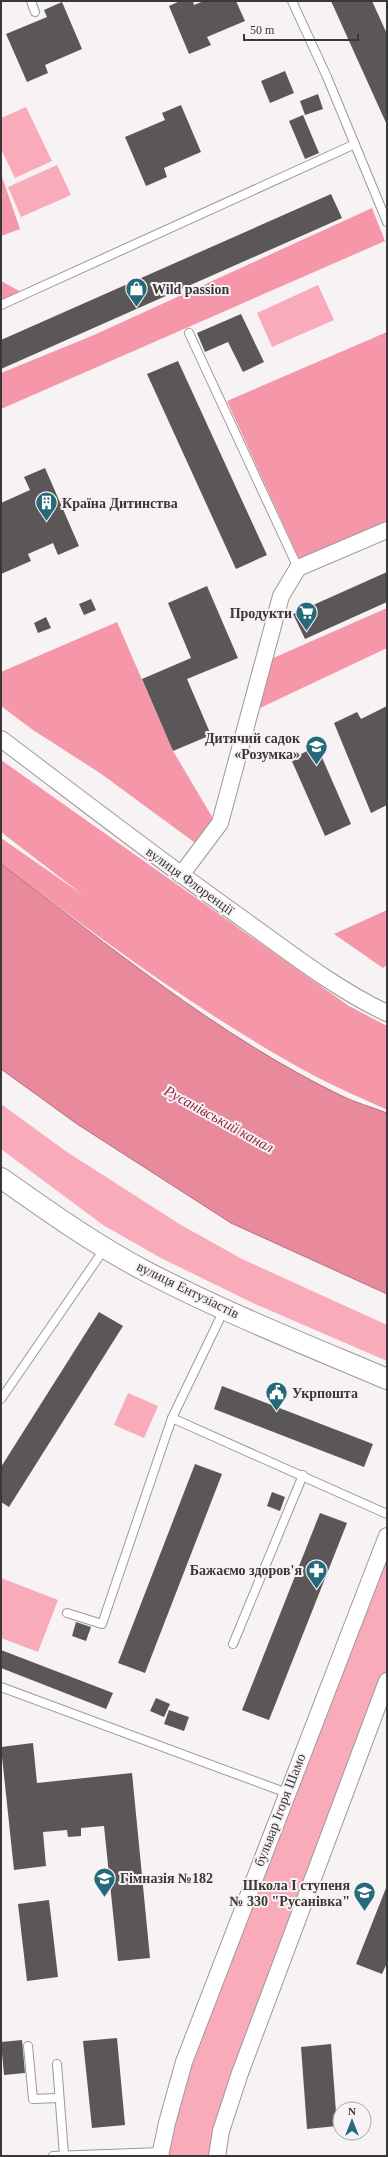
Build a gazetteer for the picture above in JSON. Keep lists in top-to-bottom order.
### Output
{
  "streets": {
    "street": ["вулиця Флоренції", "вулиця Ентузіастів", "бульвар Ігоря Шамо"]
  },
  "water": ["Русанівський канал"],
  "places": {
    "shop": ["Wild passion"],
    "building": ["Країна Дитинства"],
    "supermarket": ["Продукти"],
    "school or university": ["Дитячий садок «Розумка»", "Гімназія №182", "Школа І ступеня № 330 \"Русанівка\""],
    "public building": ["Укрпошта"],
    "pharmacy": ["Бажаємо здоров'я"]
  },
  "scale_bar": "50 m",
  "north": "top"
}
